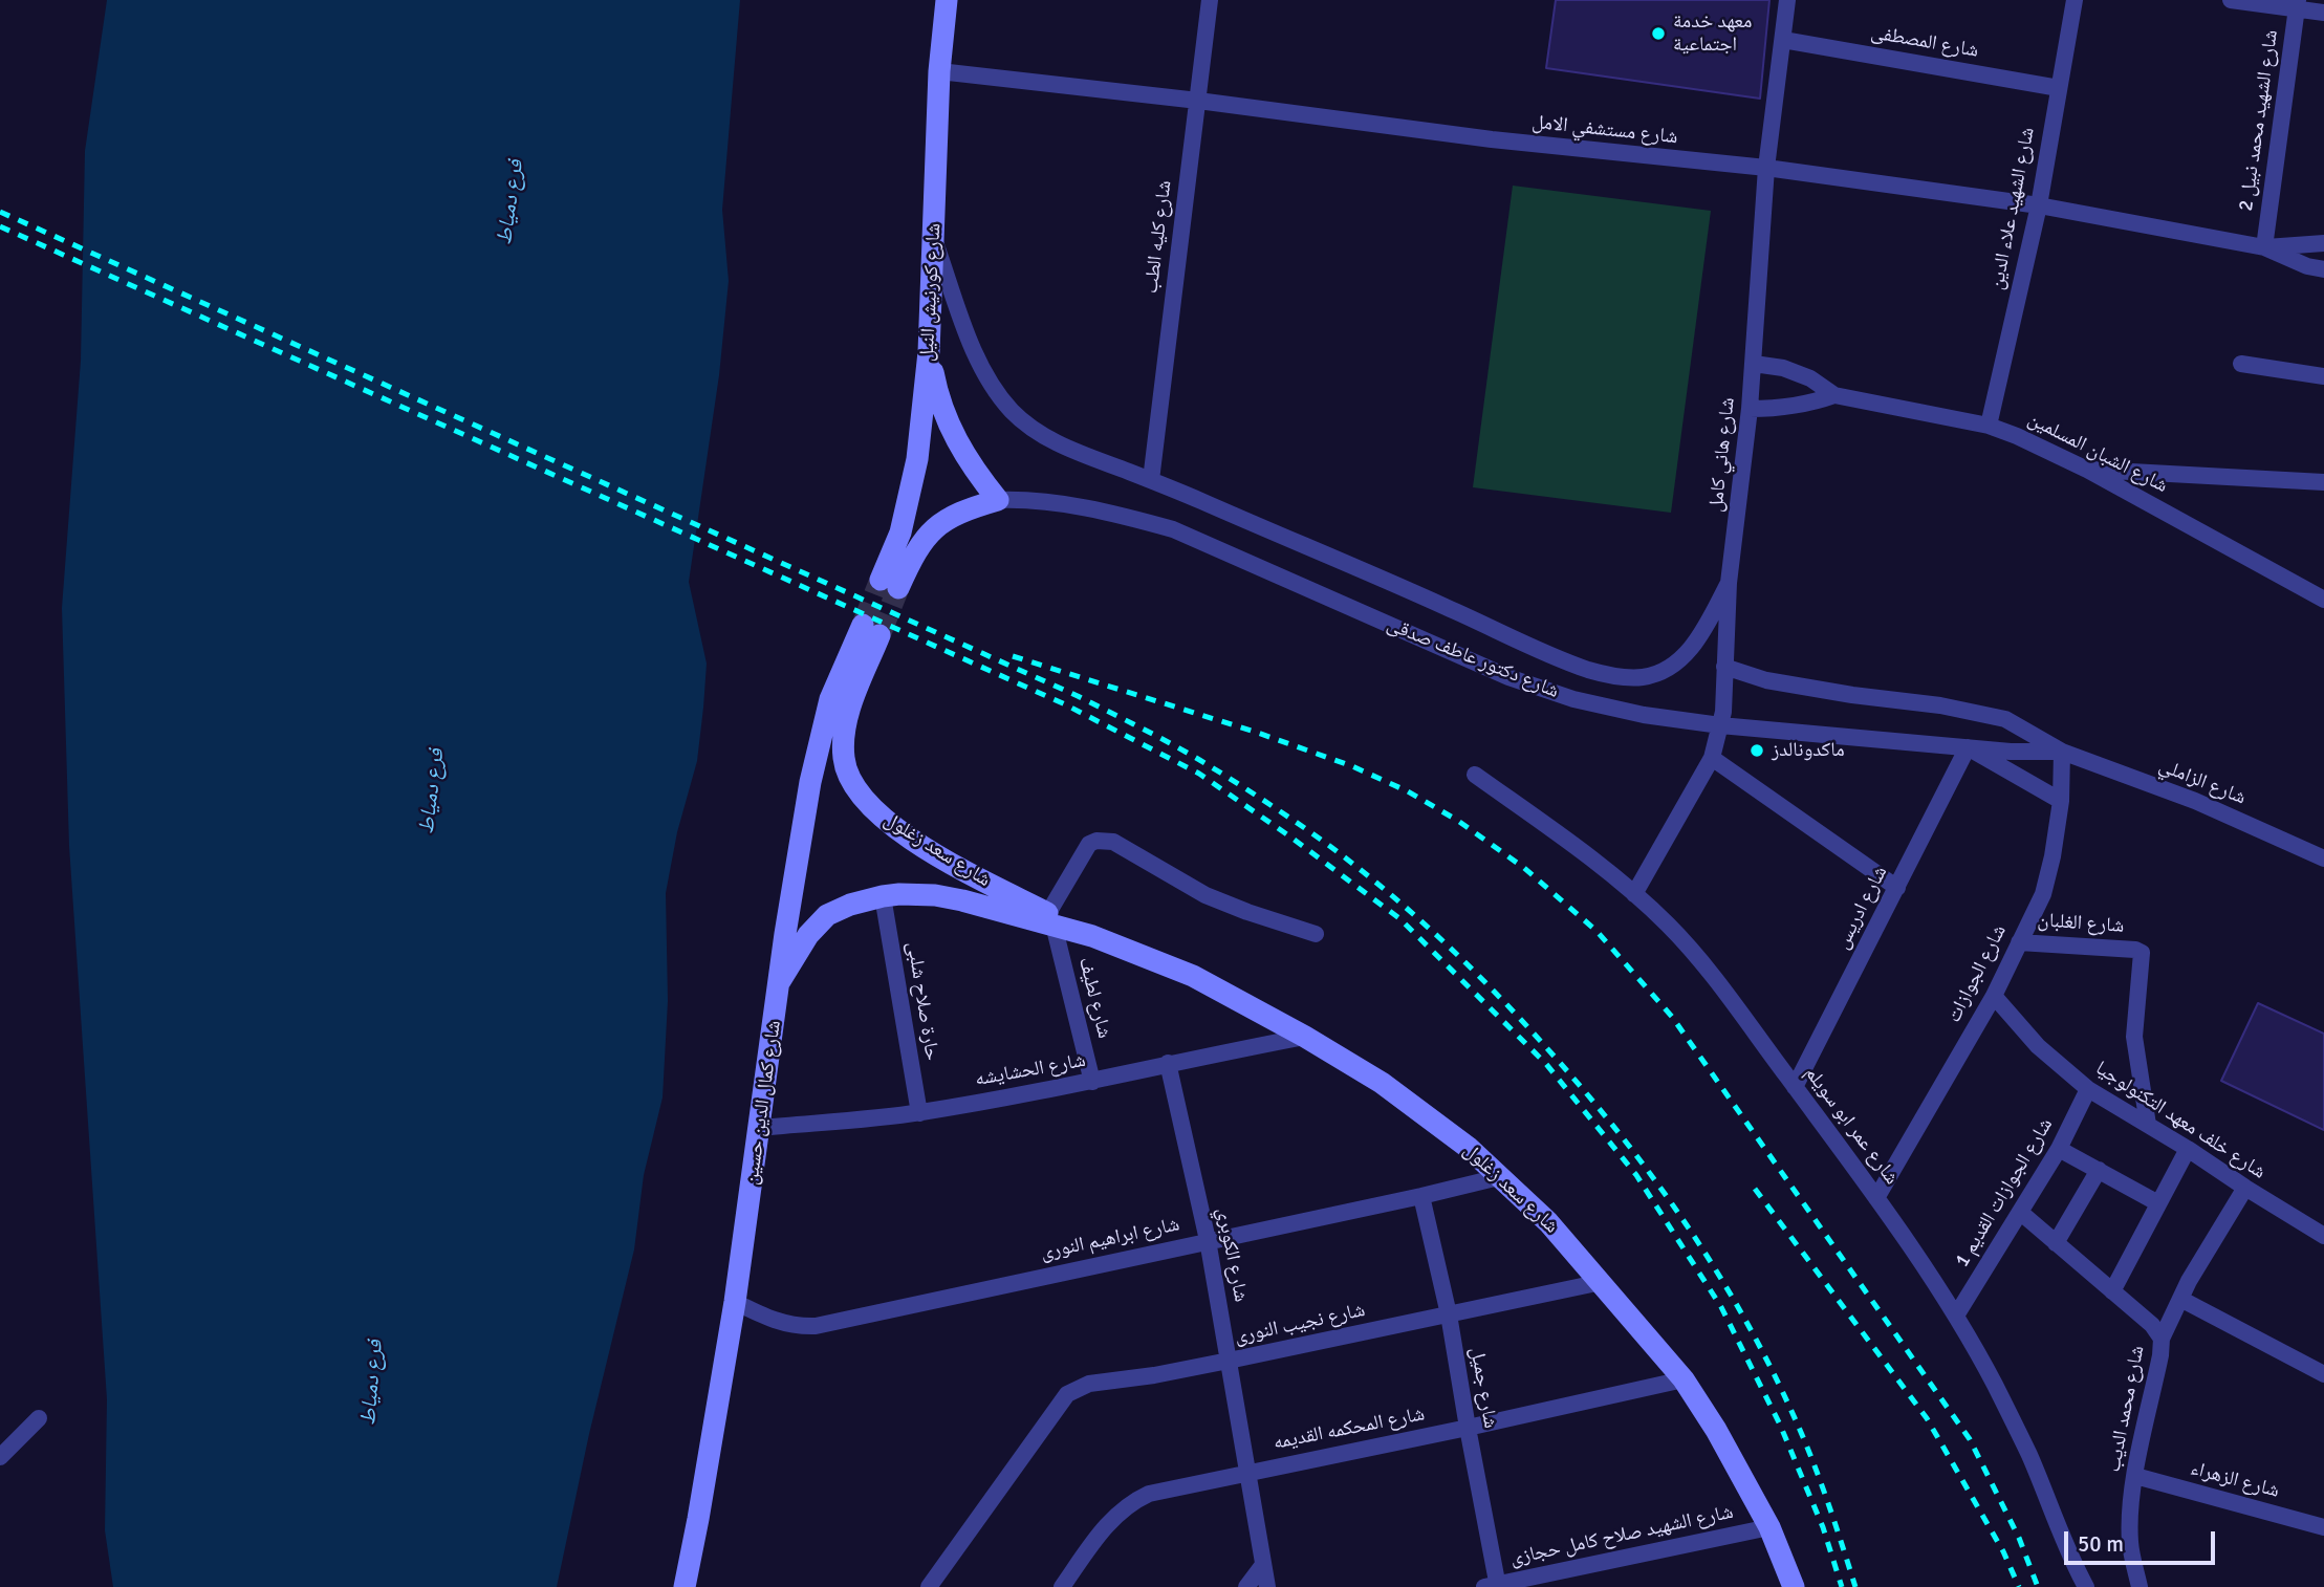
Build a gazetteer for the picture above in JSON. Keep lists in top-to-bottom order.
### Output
{
  "streets": {
    "main road": [
      "شارع كورنيش النيل",
      "شارع دكتور عاطف صدقى",
      "شارع سعد زغلول",
      "شارع كمال الدين حسين"
    ],
    "street": [
      "شارع المصطفى",
      "شارع الشهيد محمد نبيل 2",
      "شارع مستشفي الامل",
      "شارع الشهيد علاء الدين",
      "شارع كليه الطب",
      "شارع الشبان المسلمين",
      "شارع هاني كامل",
      "شارع الزاملي",
      "شارع ادريس",
      "شارع الغلبان",
      "شارع الجوازات",
      "شارع لطيف",
      "حارة صلاح شلبى",
      "شارع الحشايشه",
      "شارع خلف معهد التكنولوجيا",
      "شارع عمر ابو سويلم",
      "شارع الجوازات القديم 1",
      "شارع ابراهيم النورى",
      "شارع الكوبري",
      "شارع نجيب النورى",
      "شارع جميل",
      "شارع محمد الديب",
      "شارع المحكمه القديمه",
      "شارع الزهراء",
      "شارع الشهيد صلاح كامل حجازى"
    ]
  },
  "crossings": [
    ["شارع المصطفى", "شارع الشهيد علاء الدين"],
    ["شارع المصطفى", "شارع هاني كامل"],
    ["شارع الشهيد محمد نبيل 2", "شارع مستشفي الامل"],
    ["شارع مستشفي الامل", "شارع الشهيد علاء الدين"],
    ["شارع مستشفي الامل", "شارع كليه الطب"],
    ["شارع مستشفي الامل", "شارع كورنيش النيل"],
    ["شارع مستشفي الامل", "شارع هاني كامل"],
    ["شارع الشهيد علاء الدين", "شارع الشبان المسلمين"],
    ["شارع كليه الطب", "شارع دكتور عاطف صدقى"],
    ["شارع كورنيش النيل", "شارع دكتور عاطف صدقى"],
    ["شارع الشبان المسلمين", "شارع هاني كامل"],
    ["شارع هاني كامل", "شارع دكتور عاطف صدقى"],
    ["شارع هاني كامل", "شارع عمر ابو سويلم"],
    ["شارع دكتور عاطف صدقى", "شارع الزاملي"],
    ["شارع دكتور عاطف صدقى", "شارع ادريس"],
    ["شارع دكتور عاطف صدقى", "شارع الجوازات"],
    ["شارع الزاملي", "شارع الجوازات"],
    ["شارع سعد زغلول", "شارع لطيف"],
    ["شارع سعد زغلول", "حارة صلاح شلبى"],
    ["شارع سعد زغلول", "شارع الحشايشه"],
    ["شارع سعد زغلول", "شارع كمال الدين حسين"],
    ["شارع سعد زغلول", "شارع ابراهيم النورى"],
    ["شارع سعد زغلول", "شارع نجيب النورى"],
    ["شارع سعد زغلول", "شارع المحكمه القديمه"],
    ["شارع سعد زغلول", "شارع الشهيد صلاح كامل حجازى"],
    ["شارع ادريس", "شارع عمر ابو سويلم"],
    ["شارع الغلبان", "شارع الجوازات"],
    ["شارع الغلبان", "شارع خلف معهد التكنولوجيا"],
    ["شارع الجوازات", "شارع خلف معهد التكنولوجيا"],
    ["شارع الجوازات", "شارع عمر ابو سويلم"],
    ["شارع لطيف", "شارع الحشايشه"],
    ["حارة صلاح شلبى", "شارع الحشايشه"],
    ["شارع الحشايشه", "شارع كمال الدين حسين"],
    ["شارع الحشايشه", "شارع الكوبري"],
    ["شارع كمال الدين حسين", "شارع ابراهيم النورى"],
    ["شارع خلف معهد التكنولوجيا", "شارع الجوازات القديم 1"],
    ["شارع عمر ابو سويلم", "شارع الجوازات القديم 1"],
    ["شارع الجوازات القديم 1", "شارع محمد الديب"],
    ["شارع ابراهيم النورى", "شارع الكوبري"],
    ["شارع ابراهيم النورى", "شارع جميل"],
    ["شارع الكوبري", "شارع نجيب النورى"],
    ["شارع الكوبري", "شارع المحكمه القديمه"],
    ["شارع نجيب النورى", "شارع جميل"],
    ["شارع جميل", "شارع المحكمه القديمه"],
    ["شارع جميل", "شارع الشهيد صلاح كامل حجازى"],
    ["شارع محمد الديب", "شارع الزهراء"]
  ],
  "water": ["فرع دمياط"],
  "places": ["معهد خدمة اجتماعية", "ماكدونالدز"],
  "scale_bar": "50 m"
}
